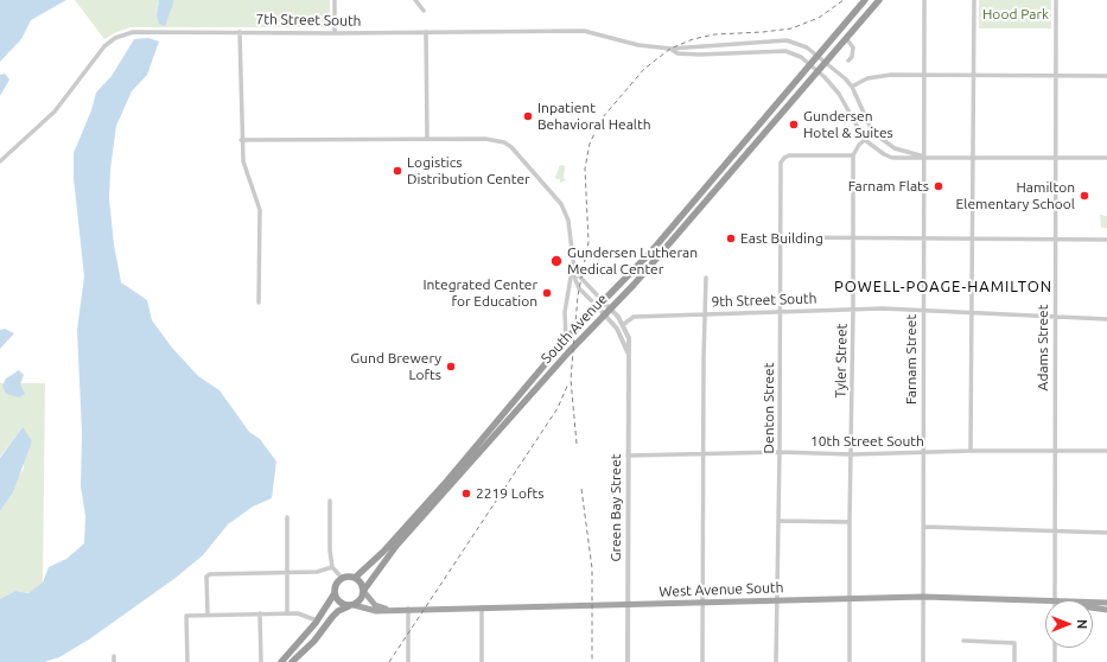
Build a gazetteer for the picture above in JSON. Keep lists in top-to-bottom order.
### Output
{
  "streets": {
    "highway": ["South Avenue"],
    "main road": ["West Avenue South"],
    "street": [
      "7th Street South",
      "9th Street South",
      "Adams Street",
      "Farnam Street",
      "Tyler Street",
      "Denton Street",
      "10th Street South",
      "Green Bay Street"
    ]
  },
  "crossings": [
    ["7th Street South", "South Avenue"],
    ["7th Street South", "Adams Street"],
    ["7th Street South", "Farnam Street"],
    ["9th Street South", "Adams Street"],
    ["9th Street South", "Farnam Street"],
    ["9th Street South", "Tyler Street"],
    ["9th Street South", "Denton Street"],
    ["9th Street South", "Green Bay Street"],
    ["South Avenue", "Green Bay Street"],
    ["South Avenue", "West Avenue South"],
    ["Adams Street", "10th Street South"],
    ["Farnam Street", "10th Street South"],
    ["Farnam Street", "West Avenue South"],
    ["Tyler Street", "Denton Street"],
    ["Tyler Street", "10th Street South"],
    ["Tyler Street", "West Avenue South"],
    ["Denton Street", "10th Street South"],
    ["Denton Street", "West Avenue South"],
    ["10th Street South", "Green Bay Street"],
    ["Green Bay Street", "West Avenue South"]
  ],
  "districts": ["POWELL-POAGE-HAMILTON"],
  "parks": ["Hood Park"],
  "places": [
    "Inpatient Behavioral Health",
    "Gundersen Hotel & Suites",
    "Logistics Distribution Center",
    "Farnam Flats",
    "Hamilton Elementary School",
    "East Building",
    "Gundersen Lutheran Medical Center",
    "Integrated Center for Education",
    "Gund Brewery Lofts",
    "2219 Lofts"
  ],
  "north": "right"
}
